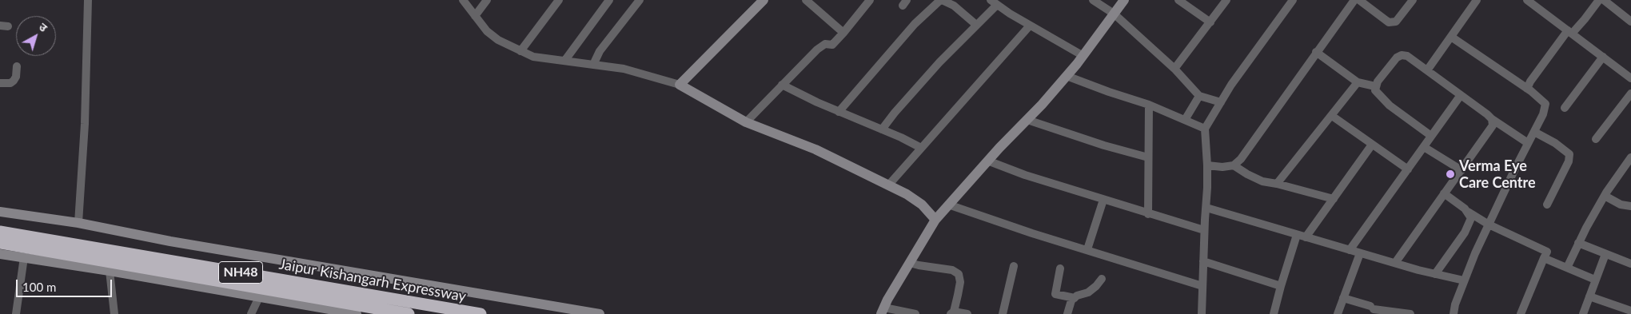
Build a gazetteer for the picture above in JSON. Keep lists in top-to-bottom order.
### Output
{
  "streets": {
    "highway": ["NH48", "Jaipur Kishangarh Expressway"]
  },
  "places": ["Verma Eye Care Centre"],
  "scale_bar": "100 m",
  "north": "top right"
}
